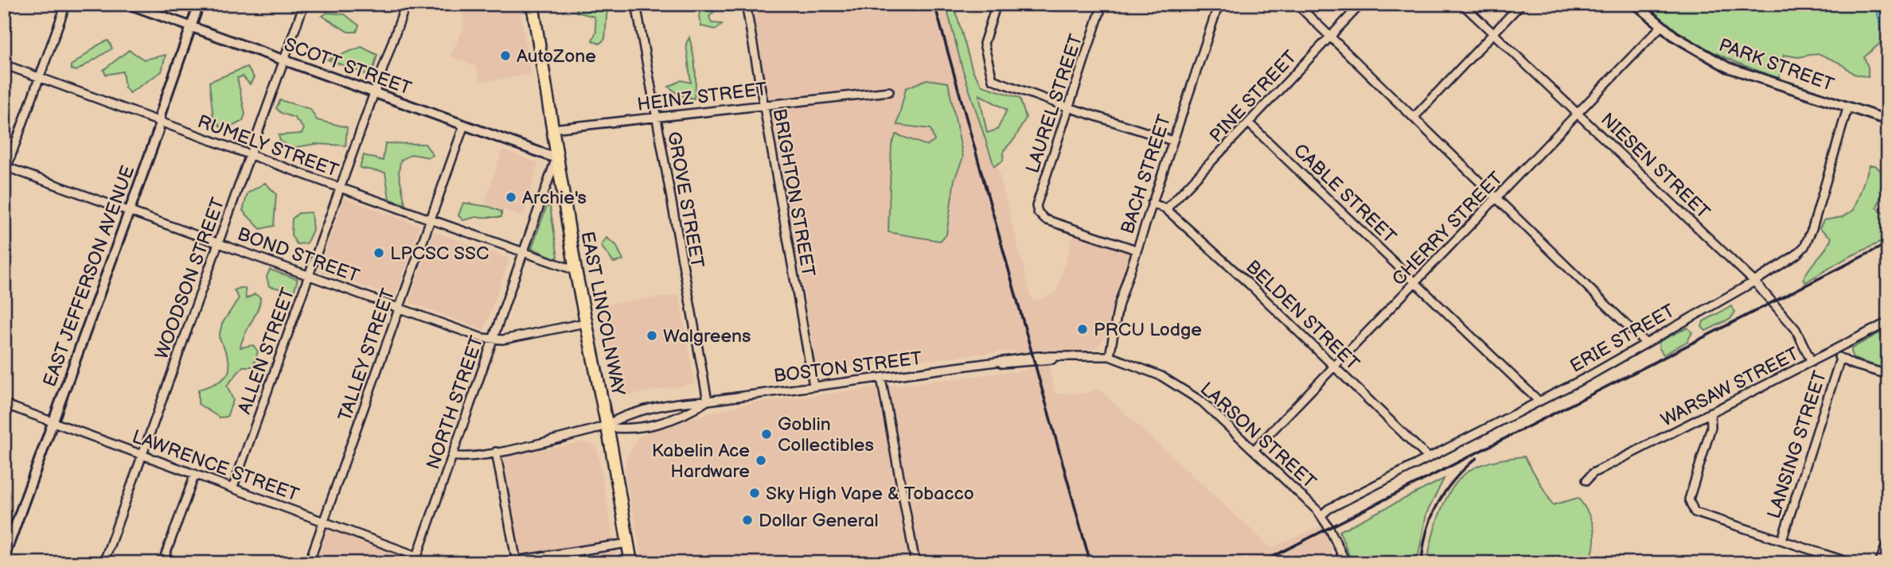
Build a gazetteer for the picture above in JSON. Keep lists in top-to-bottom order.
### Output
{
  "streets": {
    "main road": ["EAST LINCOLNWAY"],
    "street": [
      "PARK STREET",
      "SCOTT STREET",
      "HEINZ STREET",
      "PINE STREET",
      "LAUREL STREET",
      "RUMELY STREET",
      "NIESEN STREET",
      "BACH STREET",
      "BRIGHTON STREET",
      "CABLE STREET",
      "GROVE STREET",
      "CHERRY STREET",
      "BOND STREET",
      "EAST JEFFERSON AVENUE",
      "WOODSON STREET",
      "BELDEN STREET",
      "ERIE STREET",
      "ALLEN STREET",
      "TALLEY STREET",
      "BOSTON STREET",
      "WARSAW STREET",
      "NORTH STREET",
      "LARSON STREET",
      "LANSING STREET",
      "LAWRENCE STREET"
    ]
  },
  "crossings": [
    ["PARK STREET", "CHERRY STREET"],
    ["PARK STREET", "ERIE STREET"],
    ["SCOTT STREET", "EAST JEFFERSON AVENUE"],
    ["SCOTT STREET", "WOODSON STREET"],
    ["SCOTT STREET", "EAST LINCOLNWAY"],
    ["SCOTT STREET", "ALLEN STREET"],
    ["SCOTT STREET", "TALLEY STREET"],
    ["SCOTT STREET", "NORTH STREET"],
    ["HEINZ STREET", "BRIGHTON STREET"],
    ["HEINZ STREET", "GROVE STREET"],
    ["HEINZ STREET", "EAST LINCOLNWAY"],
    ["PINE STREET", "CABLE STREET"],
    ["PINE STREET", "BELDEN STREET"],
    ["LAUREL STREET", "BACH STREET"],
    ["RUMELY STREET", "EAST JEFFERSON AVENUE"],
    ["RUMELY STREET", "WOODSON STREET"],
    ["RUMELY STREET", "ALLEN STREET"],
    ["RUMELY STREET", "TALLEY STREET"],
    ["RUMELY STREET", "NORTH STREET"],
    ["NIESEN STREET", "CHERRY STREET"],
    ["NIESEN STREET", "ERIE STREET"],
    ["NIESEN STREET", "WARSAW STREET"],
    ["BACH STREET", "BELDEN STREET"],
    ["BACH STREET", "BOSTON STREET"],
    ["BACH STREET", "LARSON STREET"],
    ["BRIGHTON STREET", "BOSTON STREET"],
    ["CABLE STREET", "CHERRY STREET"],
    ["CABLE STREET", "ERIE STREET"],
    ["GROVE STREET", "BOSTON STREET"],
    ["CHERRY STREET", "BELDEN STREET"],
    ["CHERRY STREET", "LARSON STREET"],
    ["BOND STREET", "EAST JEFFERSON AVENUE"],
    ["BOND STREET", "WOODSON STREET"],
    ["BOND STREET", "EAST LINCOLNWAY"],
    ["BOND STREET", "ALLEN STREET"],
    ["BOND STREET", "TALLEY STREET"],
    ["BOND STREET", "NORTH STREET"],
    ["EAST JEFFERSON AVENUE", "LAWRENCE STREET"],
    ["WOODSON STREET", "LAWRENCE STREET"],
    ["EAST LINCOLNWAY", "BOSTON STREET"],
    ["EAST LINCOLNWAY", "NORTH STREET"],
    ["BELDEN STREET", "ERIE STREET"],
    ["ERIE STREET", "LARSON STREET"],
    ["ALLEN STREET", "LAWRENCE STREET"],
    ["TALLEY STREET", "LAWRENCE STREET"],
    ["BOSTON STREET", "NORTH STREET"],
    ["BOSTON STREET", "LARSON STREET"],
    ["NORTH STREET", "LAWRENCE STREET"]
  ],
  "places": [
    "AutoZone",
    "Archie's",
    "LPCSC SSC",
    "PRCU Lodge",
    "Walgreens",
    "Goblin Collectibles",
    "Kabelin Ace Hardware",
    "Sky High Vape & Tobacco",
    "Dollar General"
  ]
}
